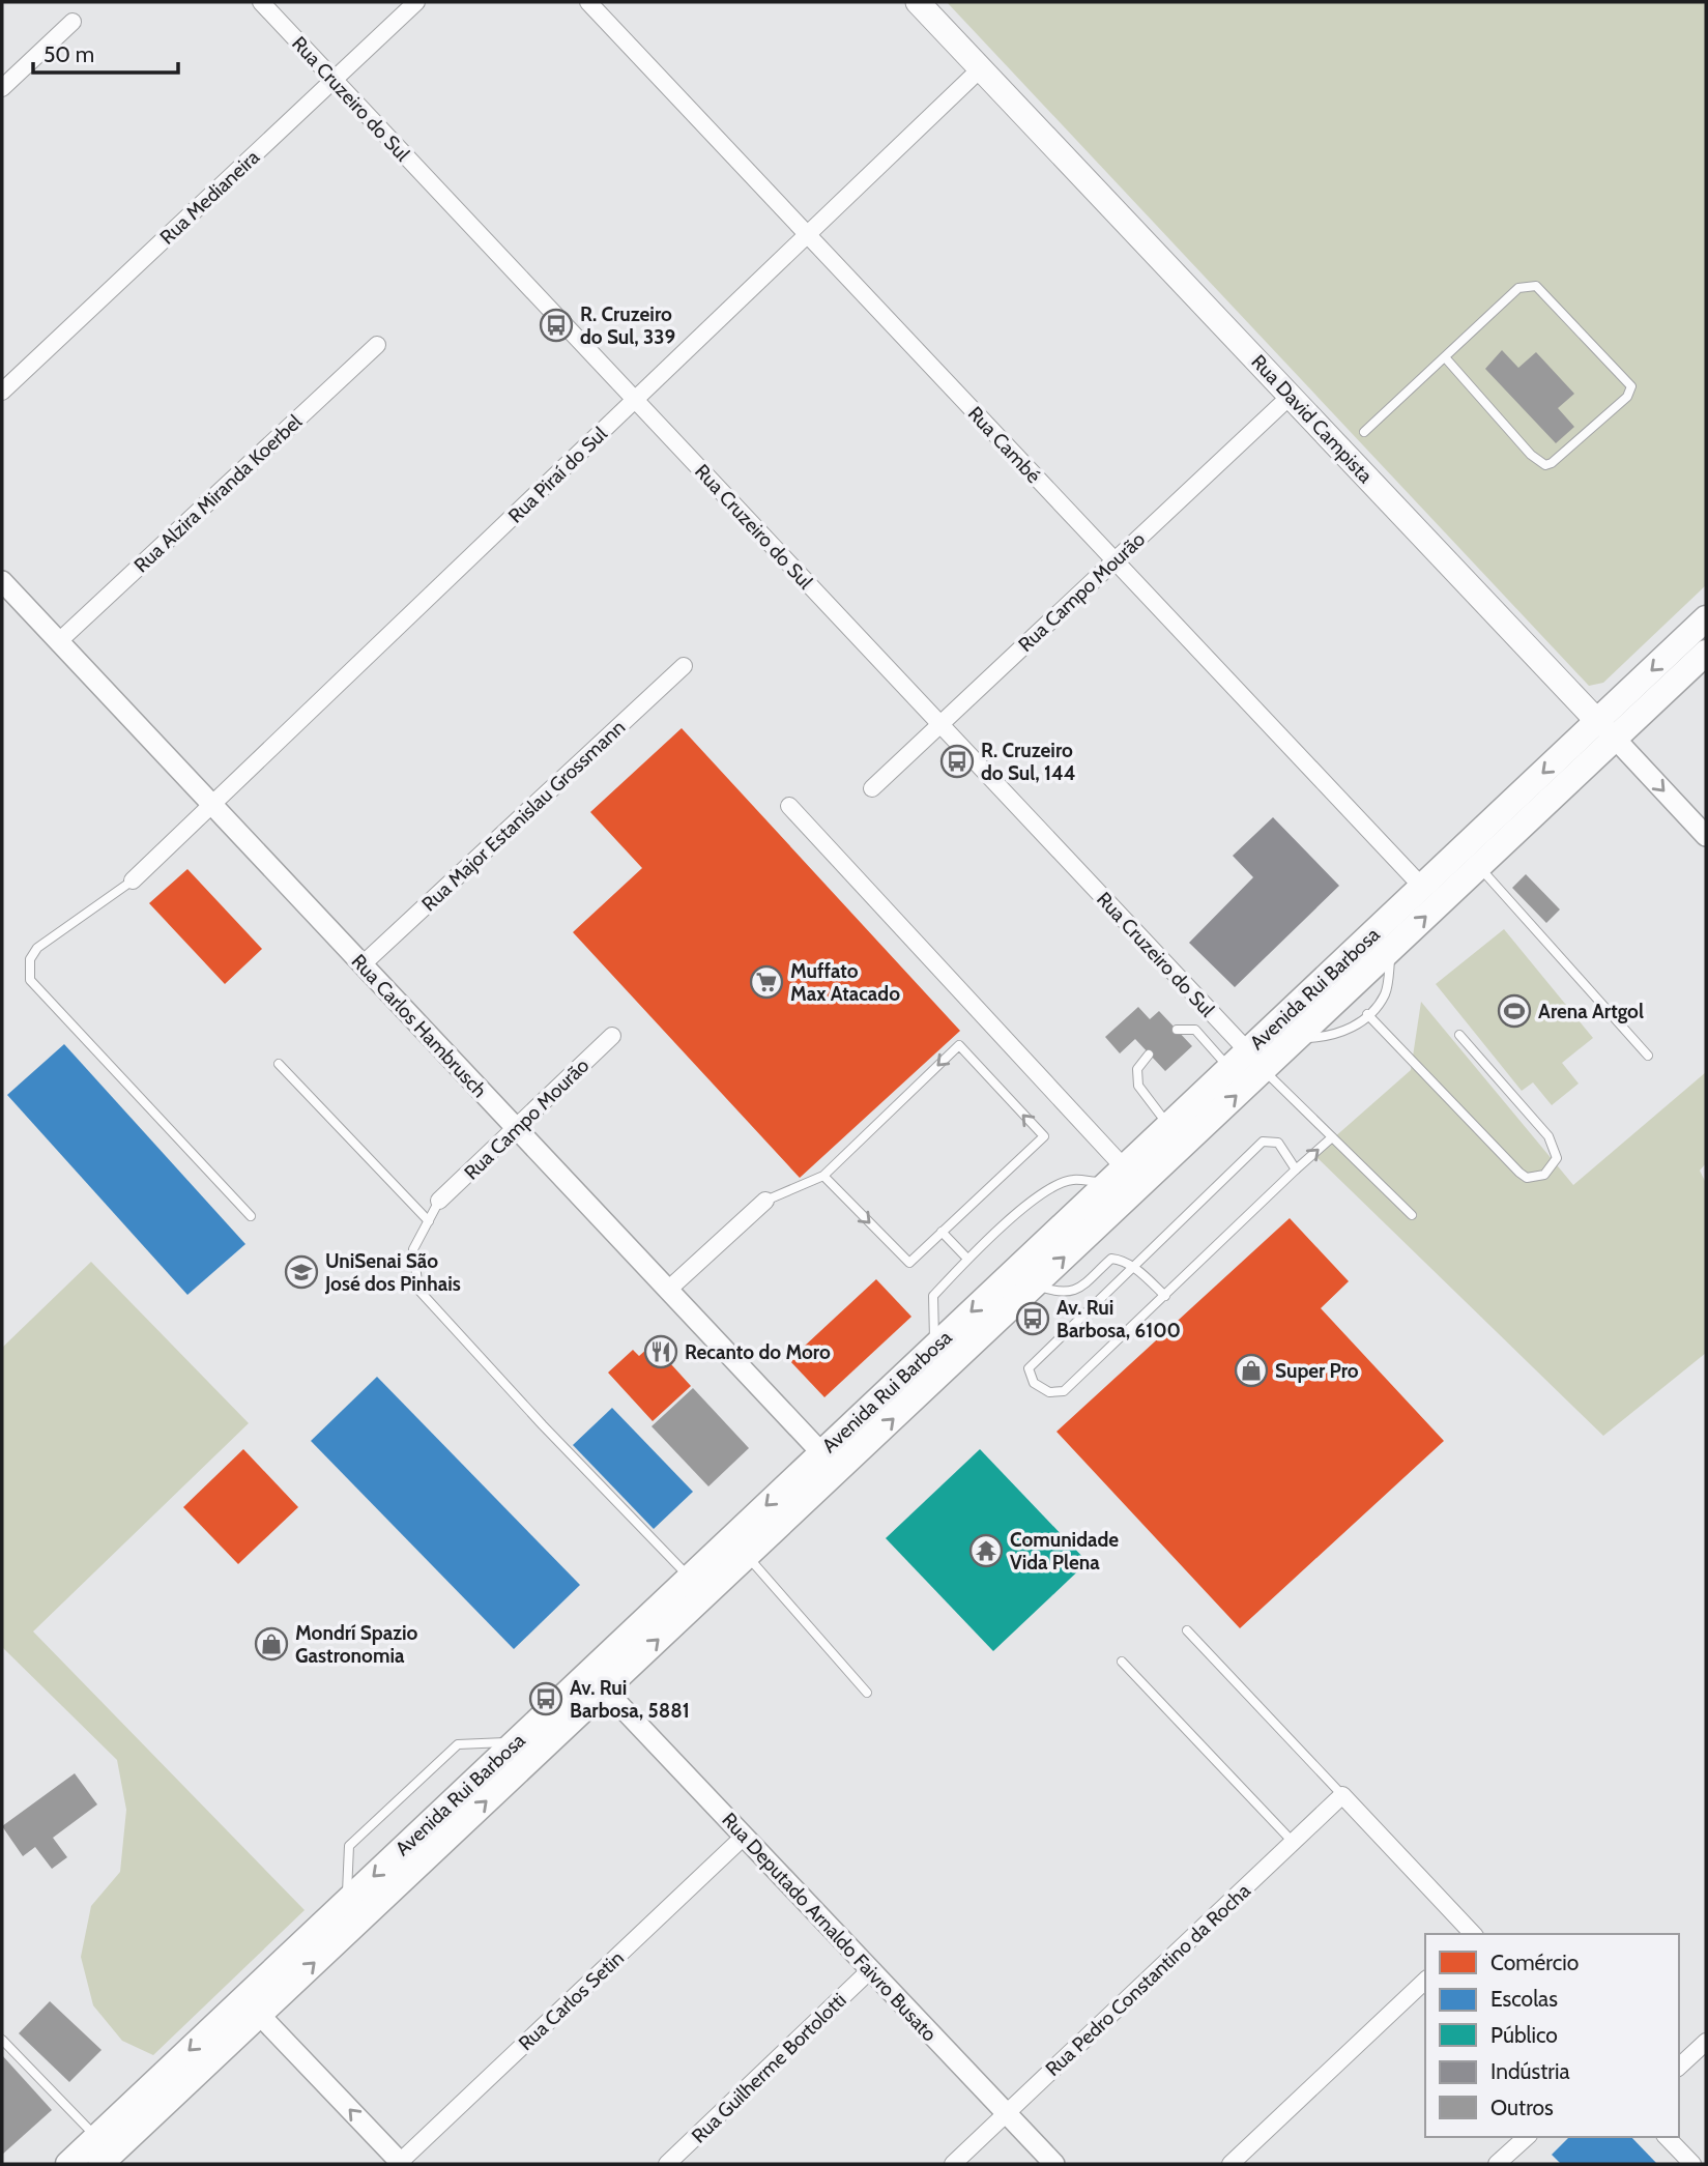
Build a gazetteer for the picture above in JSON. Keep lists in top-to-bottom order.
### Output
{
  "streets": {
    "main road": ["Rua David Campista", "Avenida Rui Barbosa"],
    "street": [
      "Rua Cruzeiro do Sul",
      "Rua Medianeira",
      "Rua Cambé",
      "Rua Piraí do Sul",
      "Rua Alzira Miranda Koerbel",
      "Rua Campo Mourão",
      "Rua Major Estanislau Grossmann",
      "Rua Carlos Hambrusch",
      "Rua Deputado Arnaldo Faivro Busato",
      "Rua Pedro Constantino da Rocha",
      "Rua Carlos Setin",
      "Rua Guilherme Bortolotti"
    ]
  },
  "crossings": [
    ["Rua Cruzeiro do Sul", "Rua Medianeira"],
    ["Rua Cruzeiro do Sul", "Rua Piraí do Sul"],
    ["Rua Cruzeiro do Sul", "Rua Campo Mourão"],
    ["Rua Cruzeiro do Sul", "Avenida Rui Barbosa"],
    ["Rua David Campista", "Rua Piraí do Sul"],
    ["Rua David Campista", "Rua Campo Mourão"],
    ["Rua David Campista", "Avenida Rui Barbosa"],
    ["Rua Cambé", "Rua Piraí do Sul"],
    ["Rua Cambé", "Rua Campo Mourão"],
    ["Rua Cambé", "Avenida Rui Barbosa"],
    ["Rua Piraí do Sul", "Rua Carlos Hambrusch"],
    ["Rua Alzira Miranda Koerbel", "Rua Carlos Hambrusch"],
    ["Rua Campo Mourão", "Rua Carlos Hambrusch"],
    ["Rua Major Estanislau Grossmann", "Rua Carlos Hambrusch"],
    ["Avenida Rui Barbosa", "Rua Carlos Hambrusch"],
    ["Avenida Rui Barbosa", "Rua Deputado Arnaldo Faivro Busato"],
    ["Rua Deputado Arnaldo Faivro Busato", "Rua Pedro Constantino da Rocha"],
    ["Rua Deputado Arnaldo Faivro Busato", "Rua Carlos Setin"],
    ["Rua Deputado Arnaldo Faivro Busato", "Rua Guilherme Bortolotti"]
  ],
  "places": {
    "bus stop": [
      "R. Cruzeiro do Sul, 339",
      "R. Cruzeiro do Sul, 144",
      "Av. Rui Barbosa, 6100",
      "Av. Rui Barbosa, 5881"
    ],
    "supermarket": ["Muffato Max Atacado"],
    "sports": ["Arena Artgol"],
    "school or university": ["UniSenai São José dos Pinhais"],
    "restaurant": ["Recanto do Moro"],
    "shop": ["Super Pro", "Mondrí Spazio Gastronomia"],
    "temple": ["Comunidade Vida Plena"]
  },
  "legend": [
    "Comércio",
    "Escolas",
    "Público",
    "Indústria",
    "Outros"
  ],
  "scale_bar": "50 m"
}
